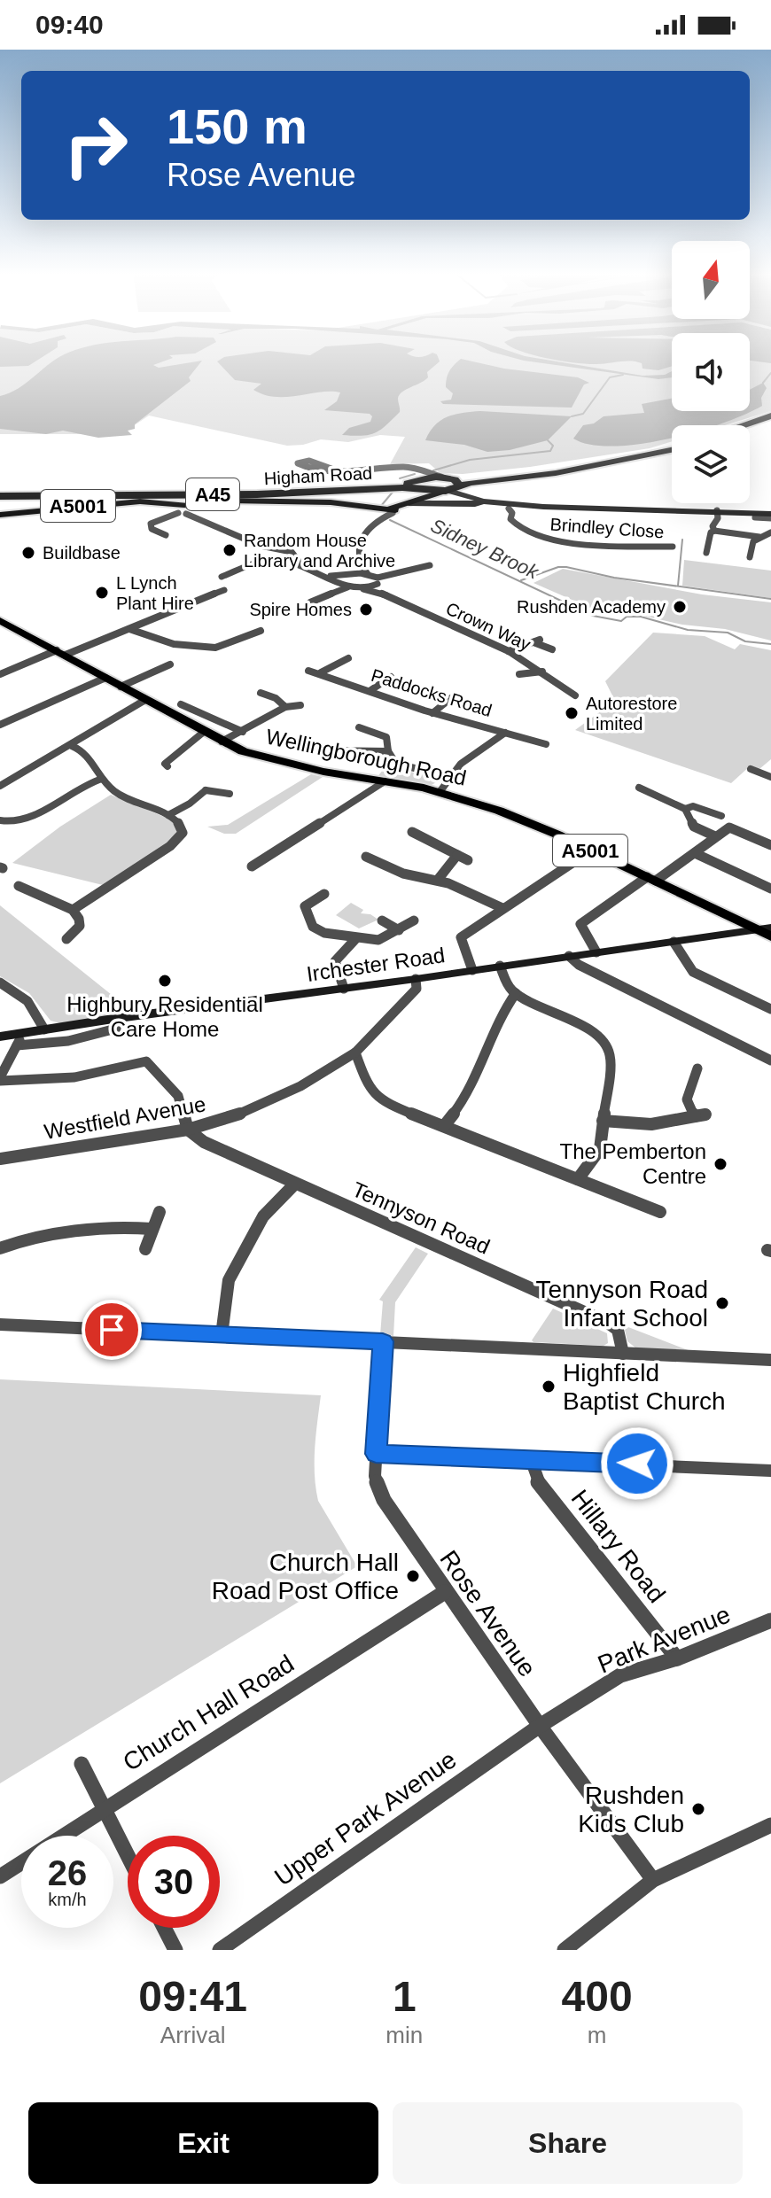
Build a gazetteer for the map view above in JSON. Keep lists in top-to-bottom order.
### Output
{
  "streets": {
    "highway": ["Higham Road", "A45"],
    "main road": ["A5001", "Wellingborough Road", "Irchester Road"],
    "street": [
      "Brindley Close",
      "Crown Way",
      "Paddocks Road",
      "Westfield Avenue",
      "Tennyson Road",
      "Hillary Road",
      "Rose Avenue",
      "Park Avenue",
      "Church Hall Road",
      "Upper Park Avenue"
    ]
  },
  "crossings": [
    ["Wellingborough Road", "Irchester Road"],
    ["Irchester Road", "Westfield Avenue"],
    ["Westfield Avenue", "Tennyson Road"],
    ["Hillary Road", "Park Avenue"],
    ["Rose Avenue", "Park Avenue"],
    ["Rose Avenue", "Church Hall Road"],
    ["Rose Avenue", "Upper Park Avenue"],
    ["Park Avenue", "Upper Park Avenue"]
  ],
  "water": ["Sidney Brook"],
  "places": [
    "Random House Library and Archive",
    "Buildbase",
    "L Lynch Plant Hire",
    "Rushden Academy",
    "Spire Homes",
    "Autorestore Limited",
    "Highbury Residential Care Home",
    "The Pemberton Centre",
    "Tennyson Road Infant School",
    "Highfield Baptist Church",
    "Church Hall Road Post Office",
    "Rushden Kids Club"
  ],
  "north": "top",
  "page": {
    "status": "09:40",
    "turn": ["150 m", "Rose Avenue"],
    "speed": "26 km/h",
    "limit": "30",
    "eta": [
      "09:41",
      "Arrival",
      "1",
      "min",
      "400",
      "m"
    ],
    "buttons": ["Exit", "Share"]
  }
}
